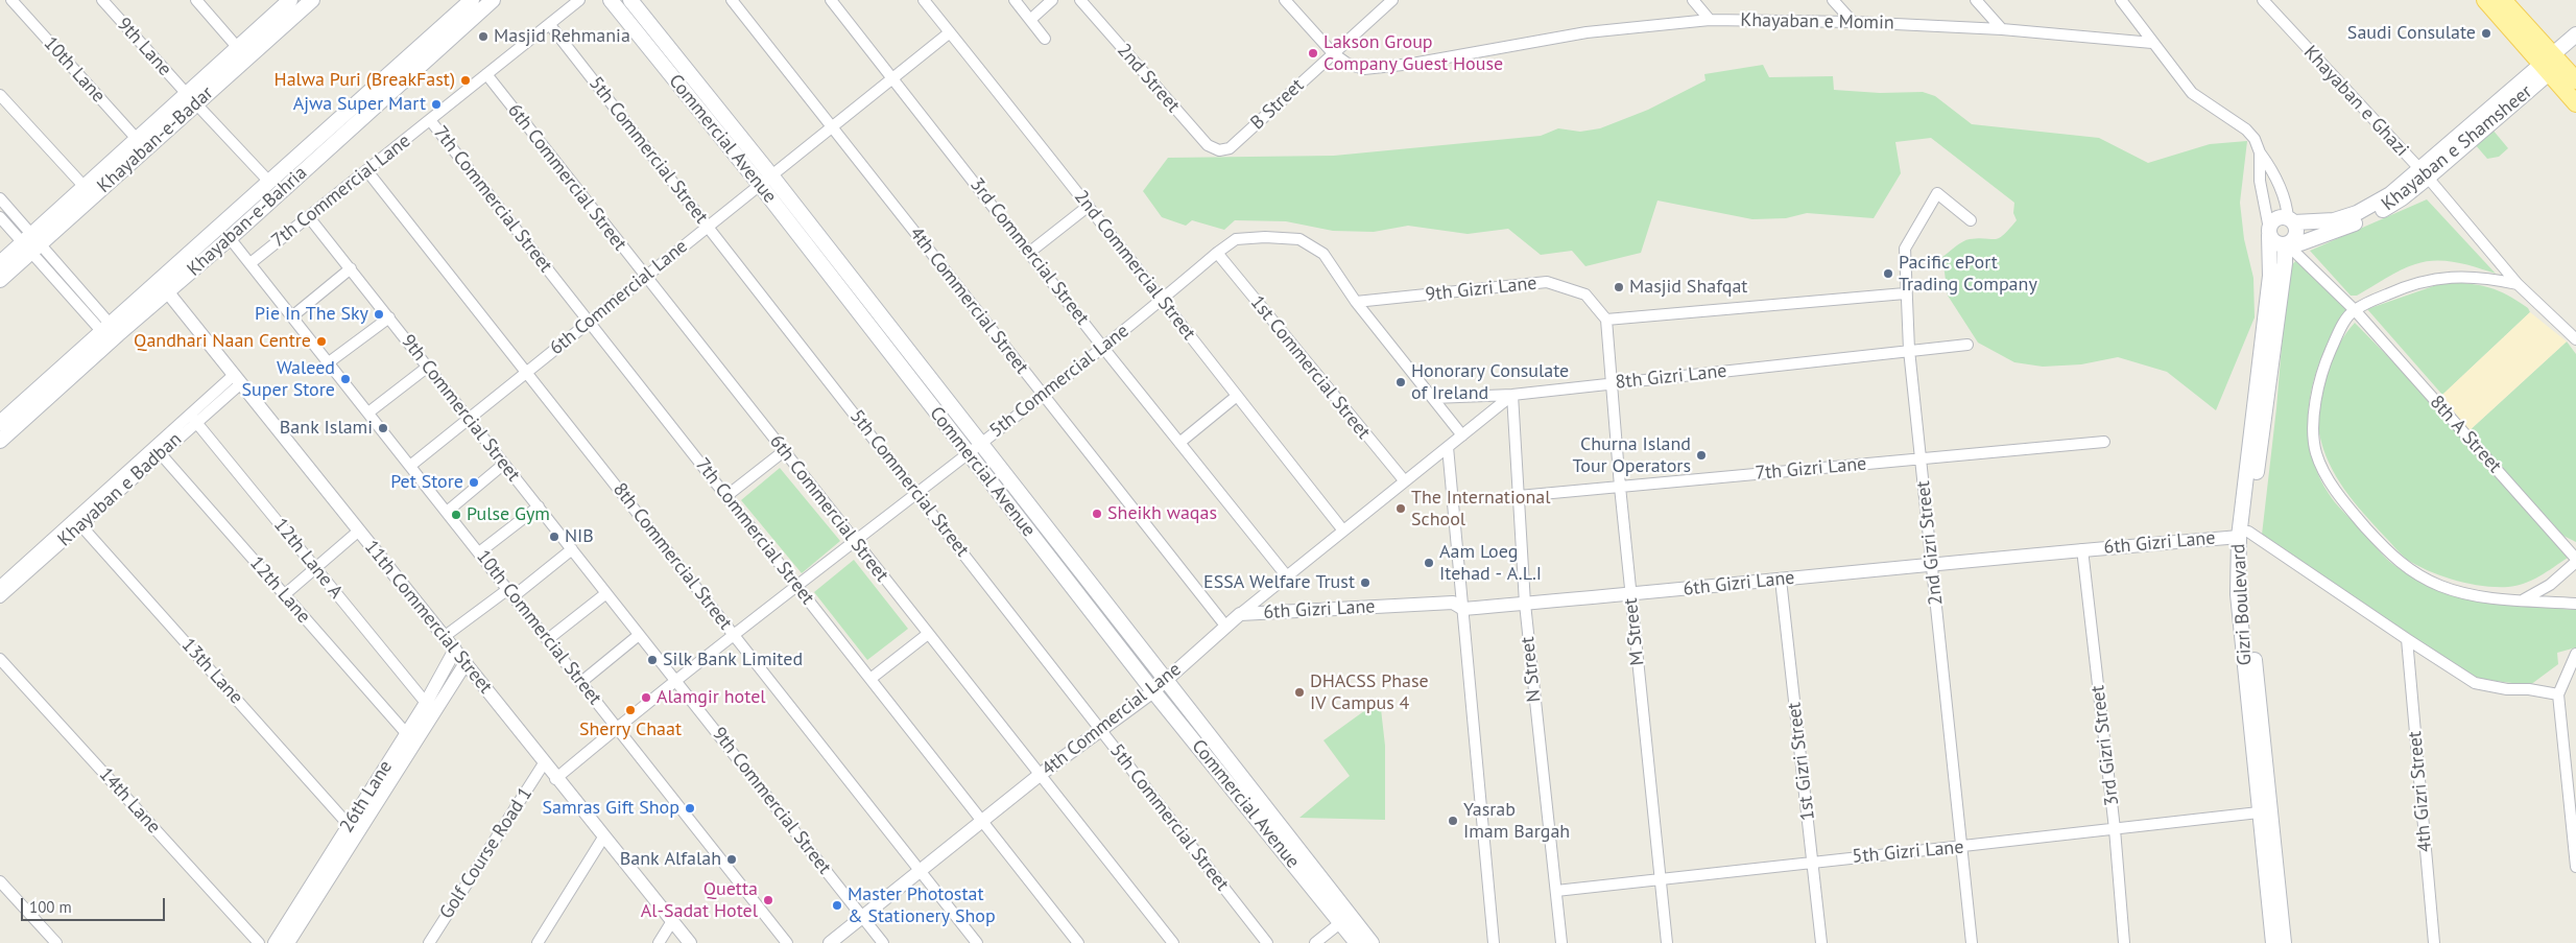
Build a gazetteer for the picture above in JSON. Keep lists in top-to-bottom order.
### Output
{
  "streets": {
    "main road": [
      "Commercial Avenue",
      "Khayaban-e-Badar",
      "Khayaban e Shamsheer",
      "Khayaban-e-Bahria",
      "Gizri Boulevard"
    ],
    "street": [
      "Khayaban e Momin",
      "9th Lane",
      "10th Lane",
      "2nd Street",
      "Khayaban e Ghazi",
      "B Street",
      "5th Commercial Street",
      "6th Commercial Street",
      "7th Commercial Lane",
      "7th Commercial Street",
      "3rd Commercial Street",
      "2nd Commercial Street",
      "9th Gizri Lane",
      "6th Commercial Lane",
      "4th Commercial Street",
      "1st Commercial Street",
      "8th Gizri Lane",
      "5th Commercial Lane",
      "9th Commercial Street",
      "8th A Street",
      "7th Gizri Lane",
      "Khayaban e Badban",
      "2nd Gizri Street",
      "6th Gizri Lane",
      "8th Commercial Street",
      "12th Lane A",
      "12th Lane",
      "11th Commercial Street",
      "10th Commercial Street",
      "M Street",
      "N Street",
      "13th Lane",
      "4th Commercial Lane",
      "3rd Gizri Street",
      "1st Gizri Street",
      "4th Gizri Street",
      "26th Lane",
      "14th Lane",
      "5th Gizri Lane",
      "Golf Course Road 1"
    ]
  },
  "crossings": [
    ["Khayaban e Momin", "B Street"],
    ["9th Lane", "Khayaban-e-Badar"],
    ["9th Lane", "Khayaban-e-Bahria"],
    ["10th Lane", "Khayaban-e-Badar"],
    ["2nd Street", "B Street"],
    ["Khayaban e Ghazi", "Khayaban e Shamsheer"],
    ["Commercial Avenue", "6th Commercial Lane"],
    ["Commercial Avenue", "5th Commercial Lane"],
    ["Commercial Avenue", "4th Commercial Lane"],
    ["Khayaban e Shamsheer", "8th A Street"],
    ["Khayaban e Shamsheer", "Gizri Boulevard"],
    ["5th Commercial Street", "7th Commercial Lane"],
    ["5th Commercial Street", "6th Commercial Lane"],
    ["5th Commercial Street", "5th Commercial Lane"],
    ["5th Commercial Street", "4th Commercial Lane"],
    ["6th Commercial Street", "7th Commercial Lane"],
    ["6th Commercial Street", "6th Commercial Lane"],
    ["6th Commercial Street", "5th Commercial Lane"],
    ["6th Commercial Street", "4th Commercial Lane"],
    ["7th Commercial Lane", "7th Commercial Street"],
    ["7th Commercial Lane", "9th Commercial Street"],
    ["7th Commercial Lane", "8th Commercial Street"],
    ["7th Commercial Lane", "10th Commercial Street"],
    ["7th Commercial Street", "6th Commercial Lane"],
    ["7th Commercial Street", "5th Commercial Lane"],
    ["7th Commercial Street", "4th Commercial Lane"],
    ["Khayaban-e-Bahria", "11th Commercial Street"],
    ["Khayaban-e-Bahria", "10th Commercial Street"],
    ["3rd Commercial Street", "6th Commercial Lane"],
    ["3rd Commercial Street", "5th Commercial Lane"],
    ["3rd Commercial Street", "4th Commercial Lane"],
    ["2nd Commercial Street", "6th Commercial Lane"],
    ["2nd Commercial Street", "5th Commercial Lane"],
    ["2nd Commercial Street", "4th Commercial Lane"],
    ["9th Gizri Lane", "5th Commercial Lane"],
    ["9th Gizri Lane", "M Street"],
    ["6th Commercial Lane", "4th Commercial Street"],
    ["6th Commercial Lane", "9th Commercial Street"],
    ["6th Commercial Lane", "8th Commercial Street"],
    ["6th Commercial Lane", "10th Commercial Street"],
    ["4th Commercial Street", "5th Commercial Lane"],
    ["4th Commercial Street", "4th Commercial Lane"],
    ["1st Commercial Street", "5th Commercial Lane"],
    ["1st Commercial Street", "4th Commercial Lane"],
    ["8th Gizri Lane", "5th Commercial Lane"],
    ["8th Gizri Lane", "2nd Gizri Street"],
    ["8th Gizri Lane", "M Street"],
    ["8th Gizri Lane", "N Street"],
    ["8th Gizri Lane", "4th Commercial Lane"],
    ["5th Commercial Lane", "9th Commercial Street"],
    ["5th Commercial Lane", "8th Commercial Street"],
    ["5th Commercial Lane", "11th Commercial Street"],
    ["5th Commercial Lane", "10th Commercial Street"],
    ["5th Commercial Lane", "4th Commercial Lane"],
    ["9th Commercial Street", "4th Commercial Lane"],
    ["8th A Street", "Gizri Boulevard"],
    ["7th Gizri Lane", "2nd Gizri Street"],
    ["7th Gizri Lane", "M Street"],
    ["7th Gizri Lane", "N Street"],
    ["Khayaban e Badban", "12th Lane A"],
    ["Khayaban e Badban", "12th Lane"],
    ["Khayaban e Badban", "11th Commercial Street"],
    ["Khayaban e Badban", "13th Lane"],
    ["2nd Gizri Street", "6th Gizri Lane"],
    ["2nd Gizri Street", "5th Gizri Lane"],
    ["6th Gizri Lane", "Gizri Boulevard"],
    ["6th Gizri Lane", "M Street"],
    ["6th Gizri Lane", "N Street"],
    ["6th Gizri Lane", "4th Commercial Lane"],
    ["6th Gizri Lane", "3rd Gizri Street"],
    ["6th Gizri Lane", "1st Gizri Street"],
    ["8th Commercial Street", "4th Commercial Lane"],
    ["12th Lane A", "26th Lane"],
    ["12th Lane", "26th Lane"],
    ["Gizri Boulevard", "5th Gizri Lane"],
    ["11th Commercial Street", "26th Lane"],
    ["11th Commercial Street", "Golf Course Road 1"],
    ["M Street", "5th Gizri Lane"],
    ["N Street", "4th Commercial Lane"],
    ["N Street", "5th Gizri Lane"],
    ["13th Lane", "26th Lane"],
    ["3rd Gizri Street", "5th Gizri Lane"],
    ["1st Gizri Street", "5th Gizri Lane"]
  ],
  "places": [
    "Saudi Consulate",
    "Masjid Rehmania",
    "Lakson Group Company Guest House",
    "Halwa Puri (BreakFast)",
    "Ajwa Super Mart",
    "Pacific ePort Trading Company",
    "Masjid Shafqat",
    "Pie In The Sky",
    "Qandhari Naan Centre",
    "Waleed Super Store",
    "Honorary Consulate of Ireland",
    "Bank Islami",
    "Churna Island Tour Operators",
    "Pet Store",
    "The International School",
    "Sheikh waqas",
    "Pulse Gym",
    "NIB",
    "Aam Loeg Itehad - A.L.I",
    "ESSA Welfare Trust",
    "Silk Bank Limited",
    "DHACSS Phase IV Campus 4",
    "Alamgir hotel",
    "Sherry Chaat",
    "Samras Gift Shop",
    "Yasrab Imam Bargah",
    "Bank Alfalah",
    "Quetta Al-Sadat Hotel",
    "Master Photostat & Stationery Shop"
  ],
  "scale_bar": "100 m"
}
